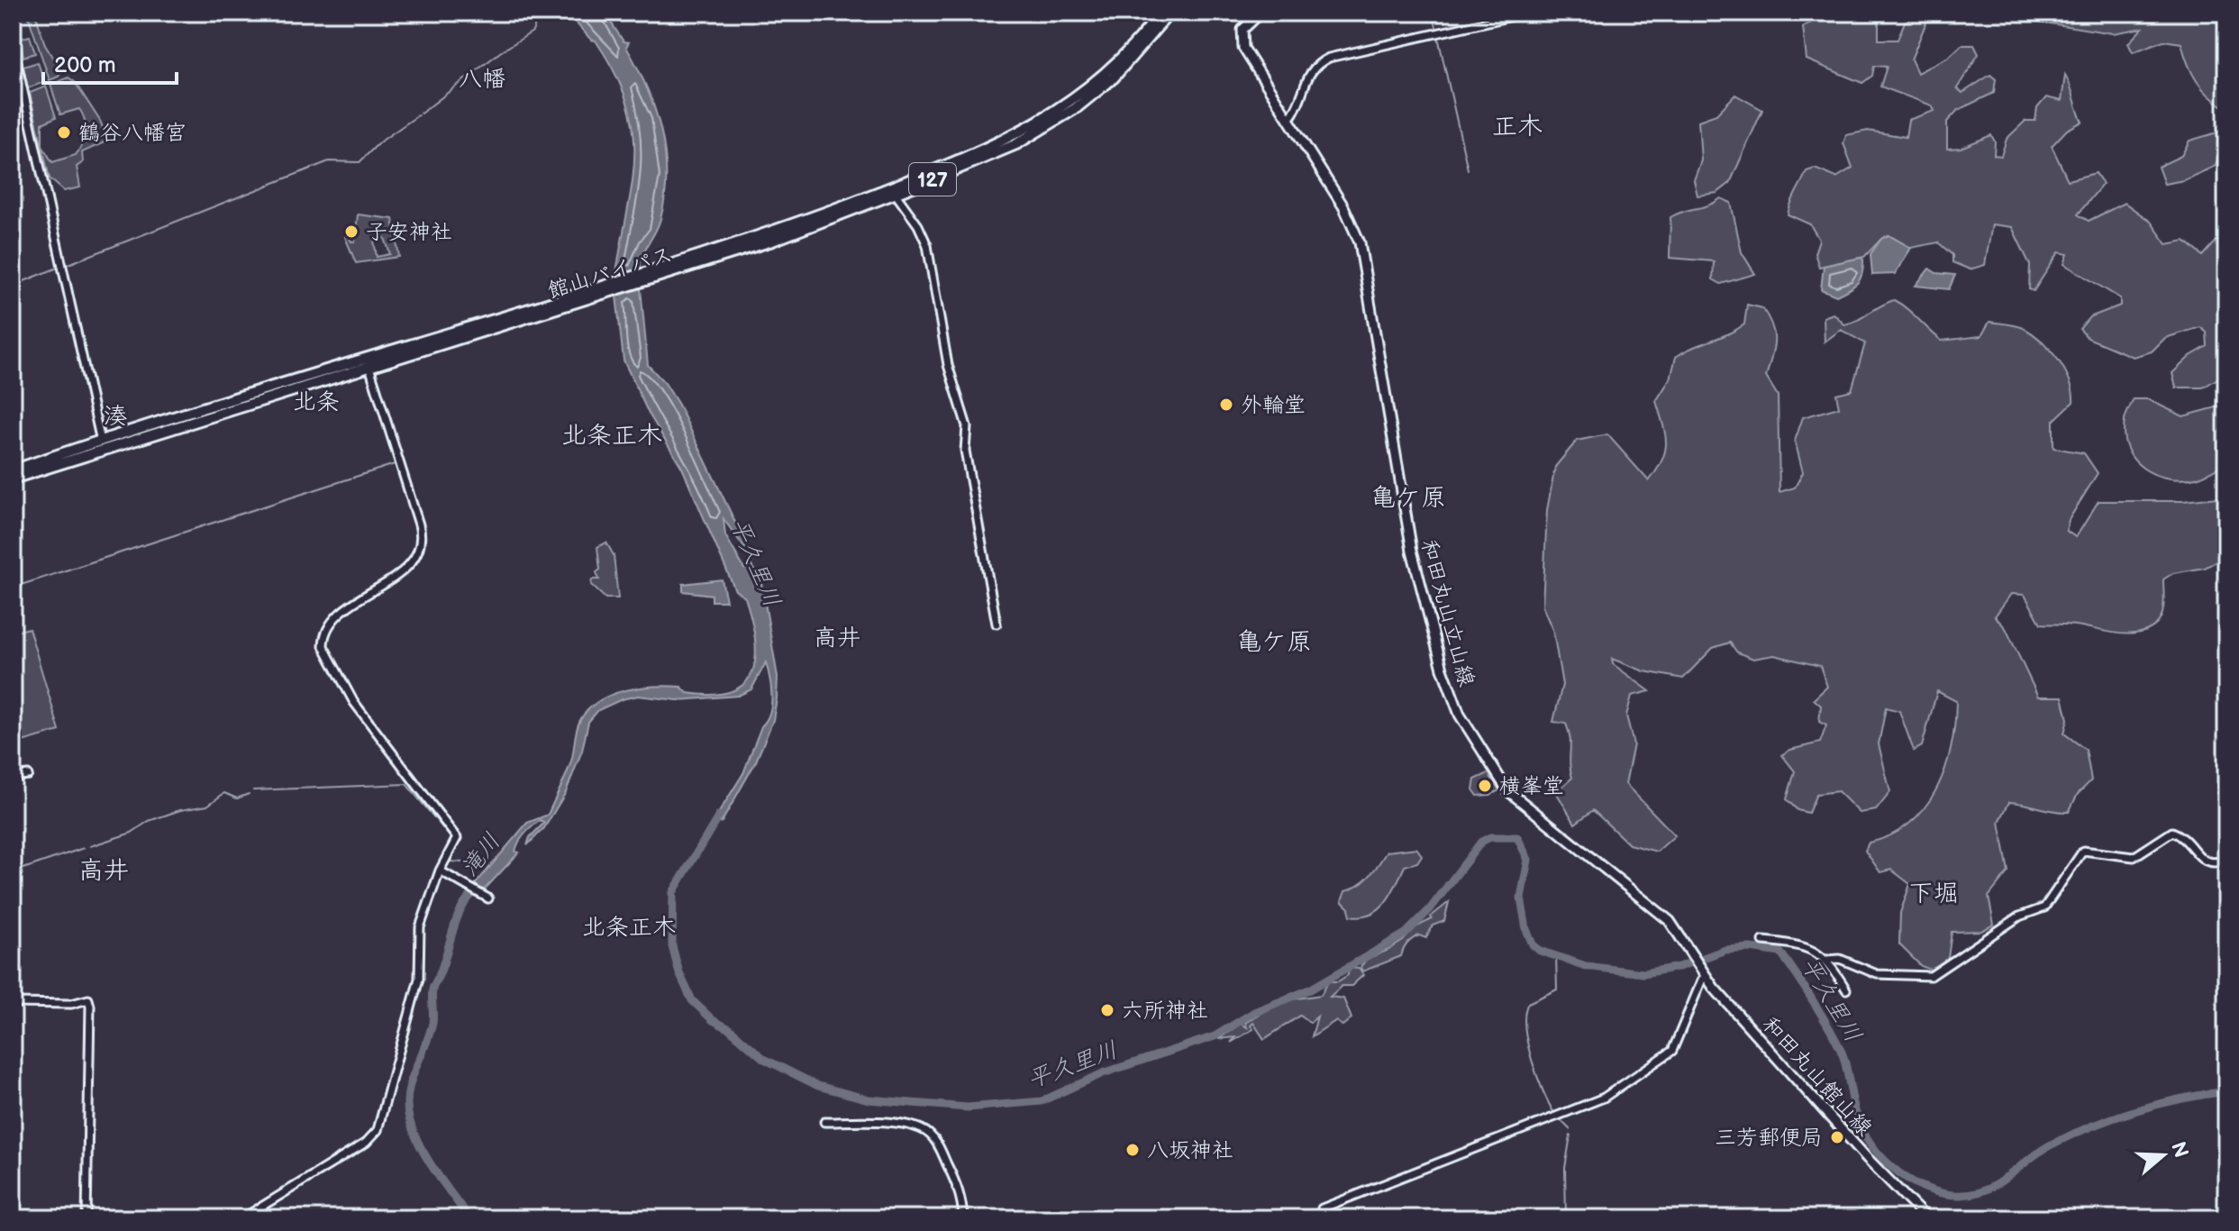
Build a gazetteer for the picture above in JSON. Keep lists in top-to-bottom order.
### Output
{
  "streets": {
    "highway": ["127", "館山バイパス"],
    "main road": ["和田丸山立山線", "和田丸山館山線"]
  },
  "crossings": [
    ["和田丸山立山線", "和田丸山館山線"]
  ],
  "districts": [
    "八幡",
    "正木",
    "北条",
    "湊",
    "北条正木",
    "亀ケ原",
    "高井",
    "亀ケ原",
    "高井",
    "下堀",
    "北条正木"
  ],
  "water": ["平久里川", "滝川"],
  "places": [
    "鶴谷八幡宮",
    "子安神社",
    "外輪堂",
    "横峯堂",
    "六所神社",
    "三芳郵便局",
    "八坂神社"
  ],
  "scale_bar": "200 m",
  "north": "right"
}
